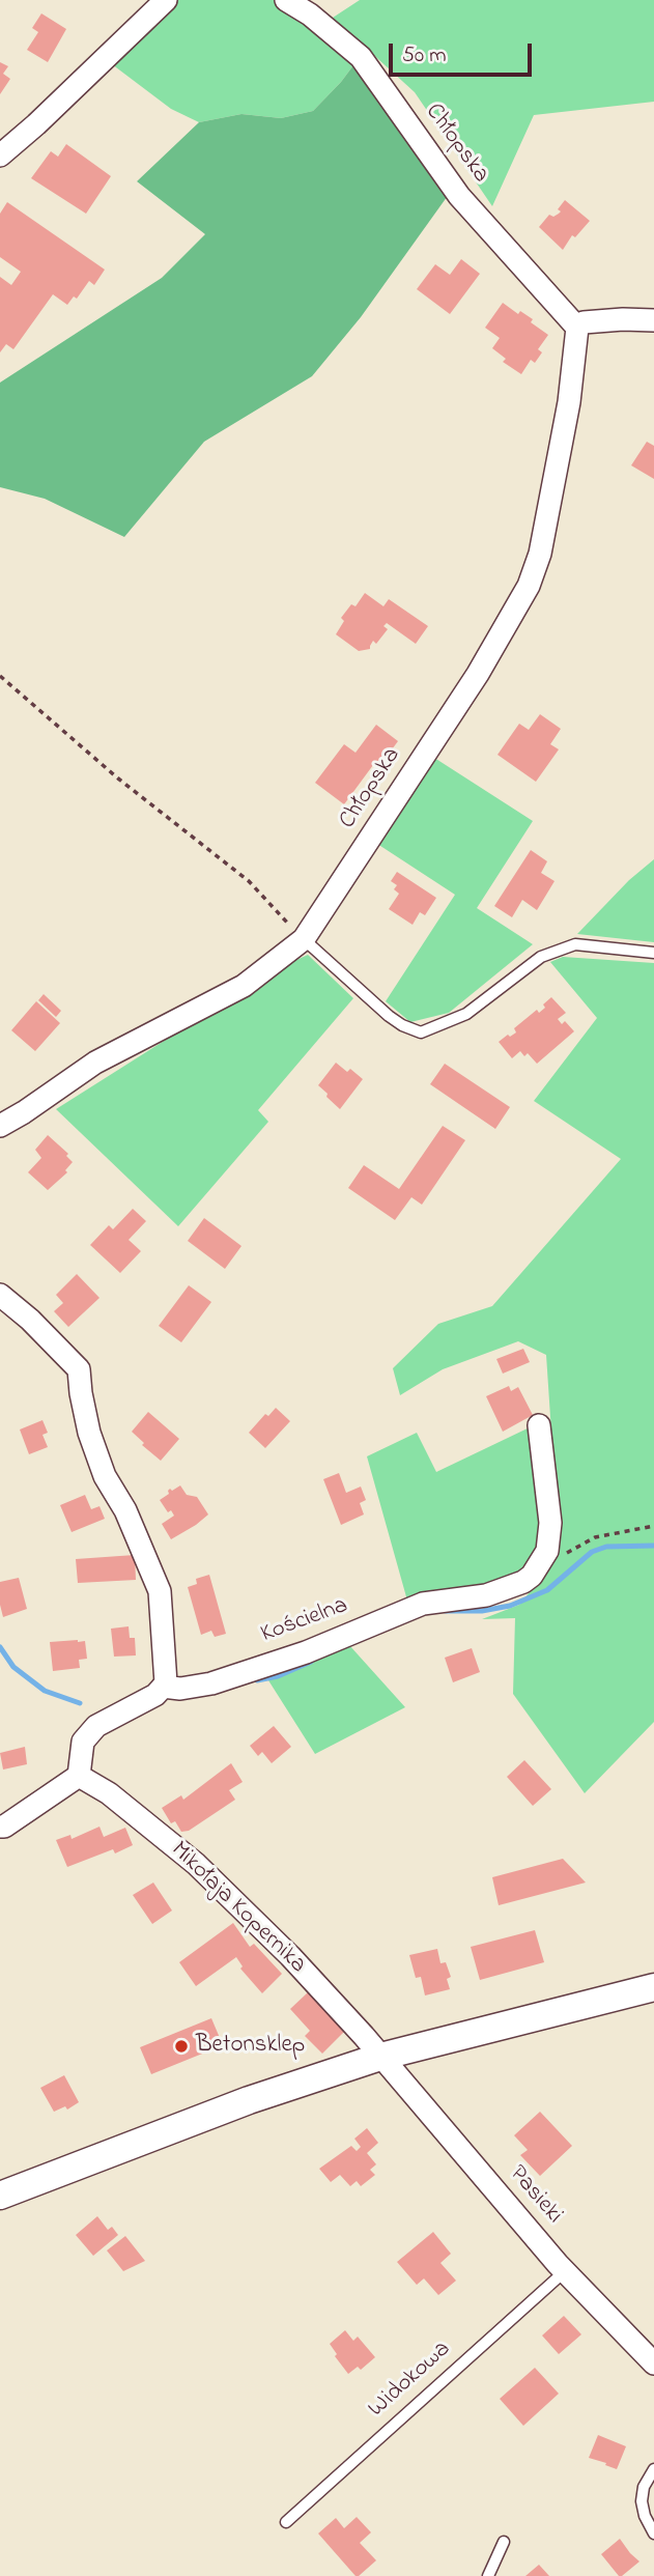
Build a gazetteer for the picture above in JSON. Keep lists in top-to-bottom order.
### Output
{
  "streets": {
    "street": [
      "Chłopska",
      "Kościelna",
      "Mikołaja Kopernika",
      "Pasieki"
    ],
    "lane": ["Widokowa"]
  },
  "crossings": [
    ["Mikołaja Kopernika", "Pasieki"],
    ["Pasieki", "Widokowa"]
  ],
  "places": ["Betonsklep"],
  "scale_bar": "50 m"
}
